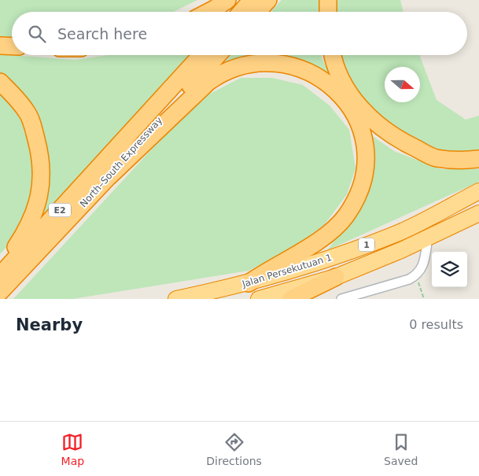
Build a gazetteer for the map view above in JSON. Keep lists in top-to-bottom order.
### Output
{
  "streets": {
    "highway": [
      "North–South Expressway",
      "E2",
      "1",
      "Jalan Persekutuan 1"
    ]
  },
  "north": "right",
  "page": {
    "search": "Search here",
    "heading": ["Nearby", "0 results"],
    "nav": ["Map", "Directions", "Saved"]
  }
}
